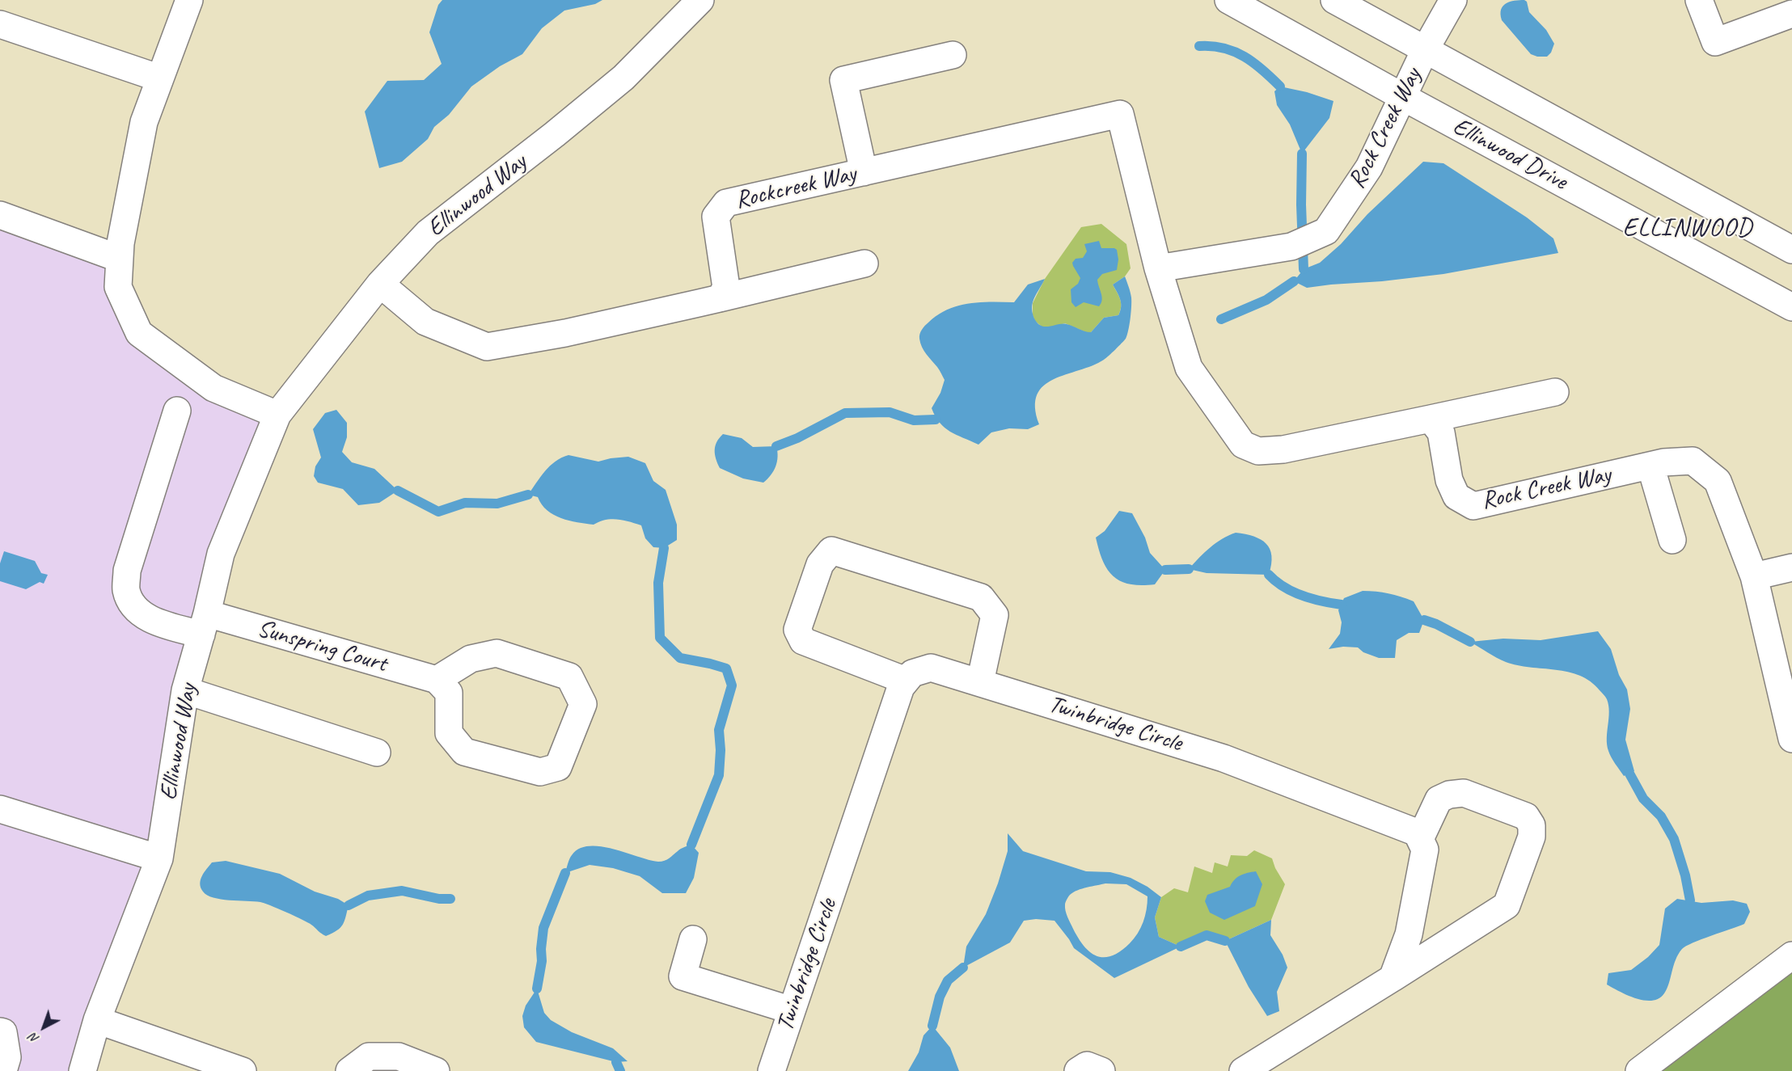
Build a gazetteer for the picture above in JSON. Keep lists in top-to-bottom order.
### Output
{
  "streets": {
    "street": [
      "Rock Creek Way",
      "Ellinwood Drive",
      "Rockcreek Way",
      "Ellinwood Way",
      "Sunspring Court",
      "Twinbridge Circle"
    ]
  },
  "crossings": [
    ["Rock Creek Way", "Ellinwood Drive"],
    ["Rock Creek Way", "Rockcreek Way"],
    ["Ellinwood Way", "Sunspring Court"]
  ],
  "districts": ["ELLINWOOD"],
  "north": "bottom left"
}
